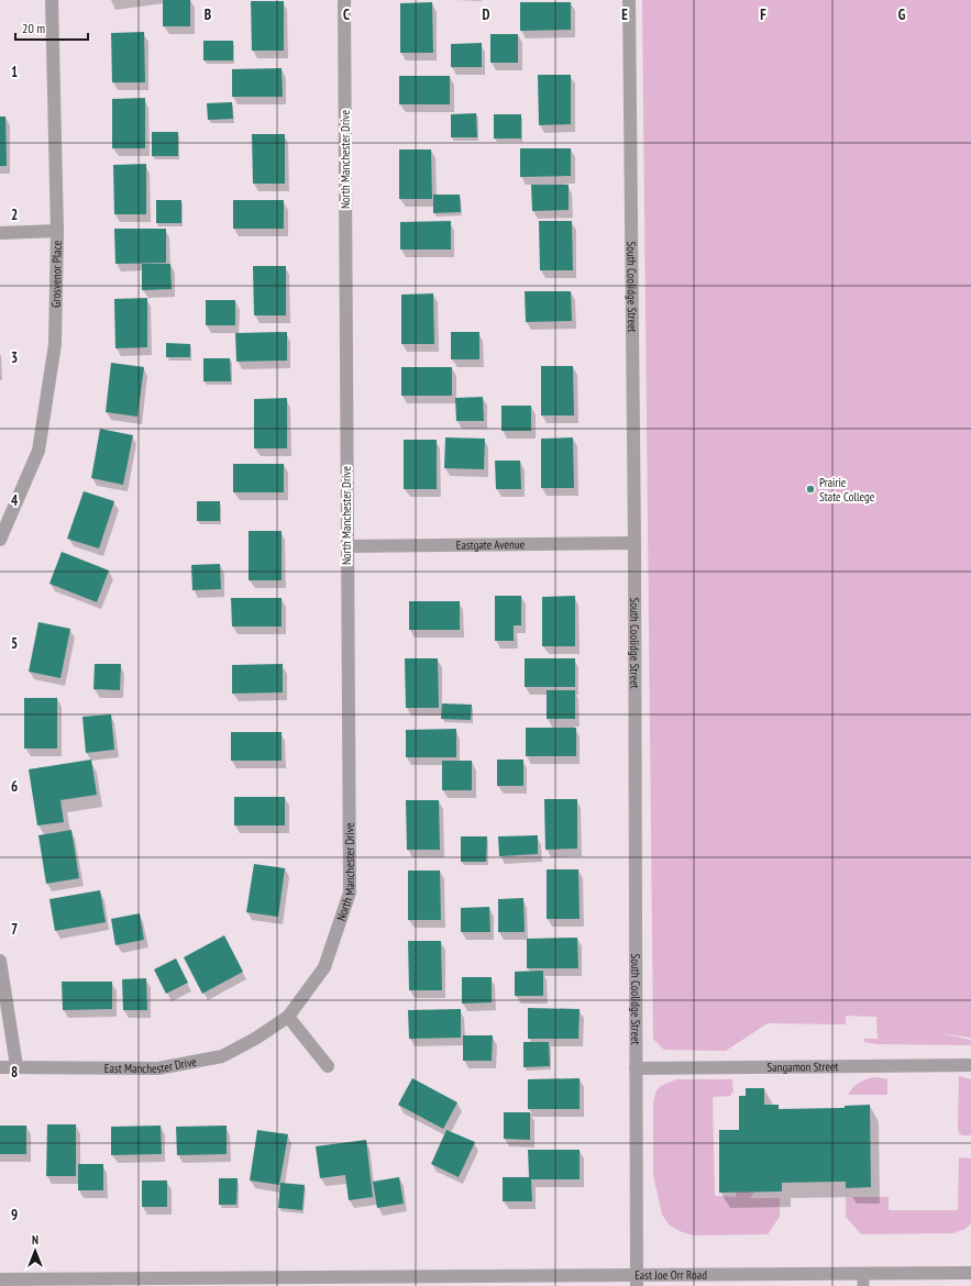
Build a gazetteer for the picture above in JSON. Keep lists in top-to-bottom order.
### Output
{
  "streets": {
    "street": [
      "North Manchester Drive",
      "Grosvenor Place",
      "South Coolidge Street",
      "Eastgate Avenue",
      "East Manchester Drive",
      "Sangamon Street",
      "East Joe Orr Road"
    ]
  },
  "crossings": [
    ["North Manchester Drive", "Eastgate Avenue"],
    ["North Manchester Drive", "East Manchester Drive"],
    ["South Coolidge Street", "Eastgate Avenue"],
    ["South Coolidge Street", "Sangamon Street"],
    ["South Coolidge Street", "East Joe Orr Road"]
  ],
  "places": ["Prairie State College"],
  "scale_bar": "20 m",
  "north": "top",
  "grid": {
    "columns": [
      "B",
      "C",
      "D",
      "E",
      "F",
      "G"
    ],
    "rows": [
      "1",
      "2",
      "3",
      "4",
      "5",
      "6",
      "7",
      "8",
      "9"
    ]
  }
}
